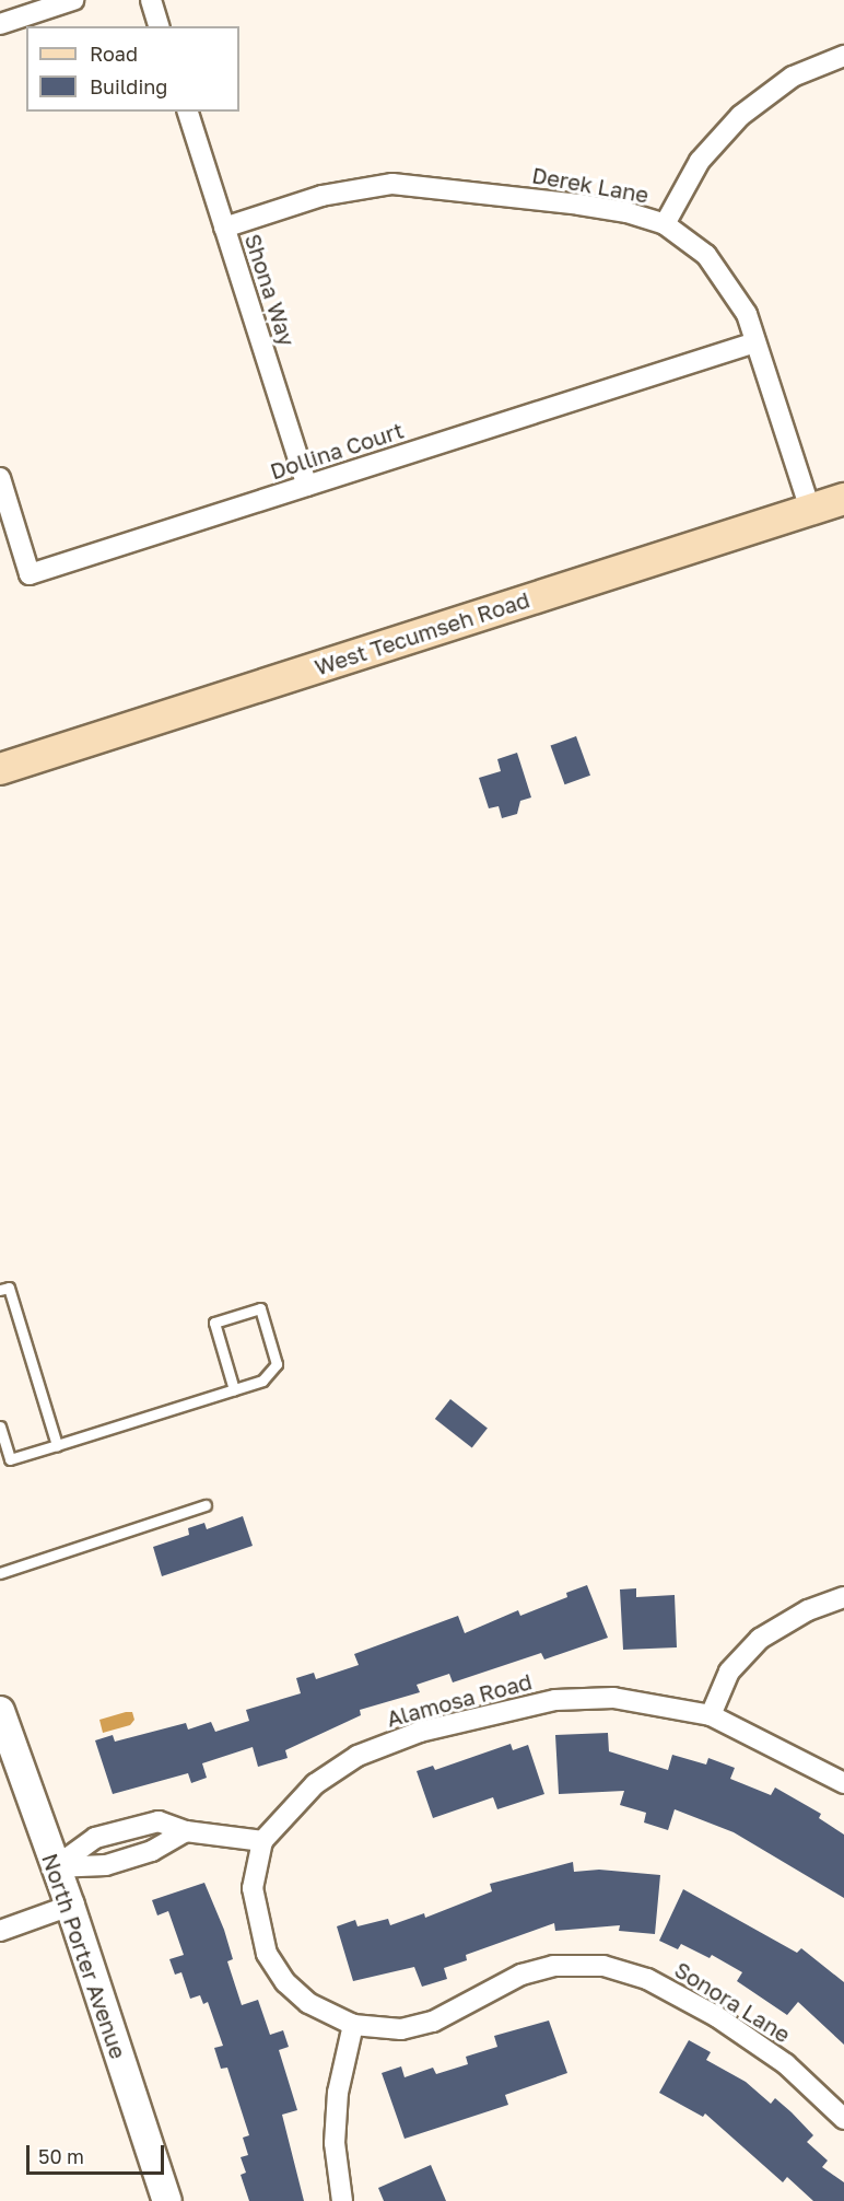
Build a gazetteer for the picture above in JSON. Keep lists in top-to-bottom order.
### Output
{
  "streets": {
    "main road": ["West Tecumseh Road"],
    "street": [
      "Derek Lane",
      "Shona Way",
      "Dollina Court",
      "Alamosa Road",
      "North Porter Avenue",
      "Sonora Lane"
    ]
  },
  "crossings": [
    ["Derek Lane", "Shona Way"],
    ["Derek Lane", "Dollina Court"],
    ["Derek Lane", "West Tecumseh Road"],
    ["Shona Way", "Dollina Court"]
  ],
  "legend": ["Road", "Building"],
  "scale_bar": "50 m"
}
